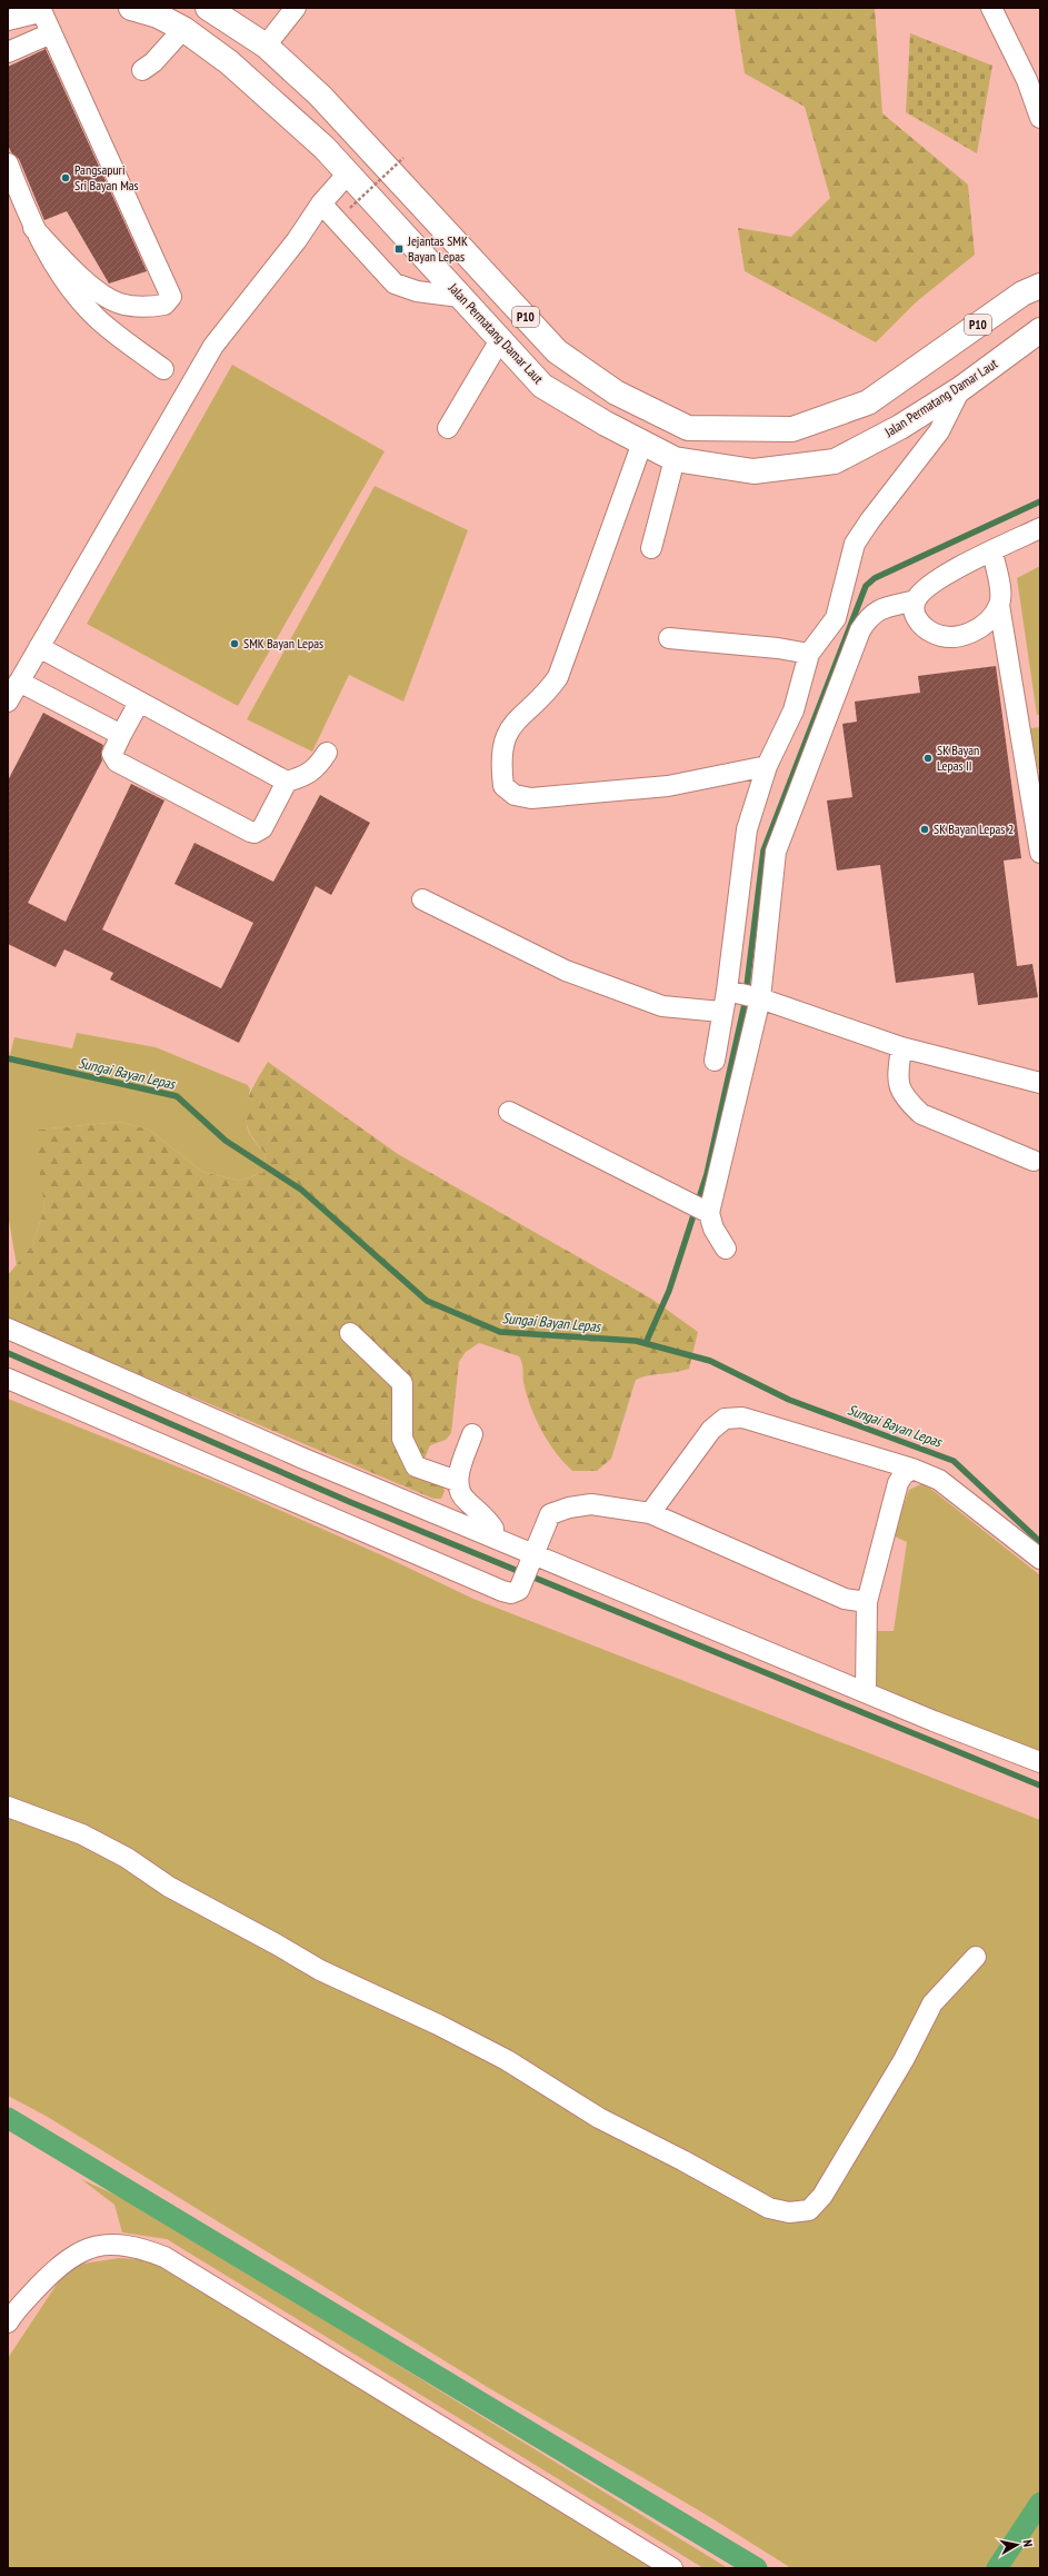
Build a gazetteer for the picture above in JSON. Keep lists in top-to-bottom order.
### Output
{
  "streets": {
    "highway": ["P10", "Jalan Permatang Damar Laut"]
  },
  "water": ["Sungai Bayan Lepas"],
  "places": {
    "other": [
      "Pangsapuri Sri Bayan Mas",
      "SMK Bayan Lepas",
      "SK Bayan Lepas II",
      "SK Bayan Lepas 2"
    ],
    "transit": ["Jejantas SMK Bayan Lepas"]
  },
  "north": "right"
}
